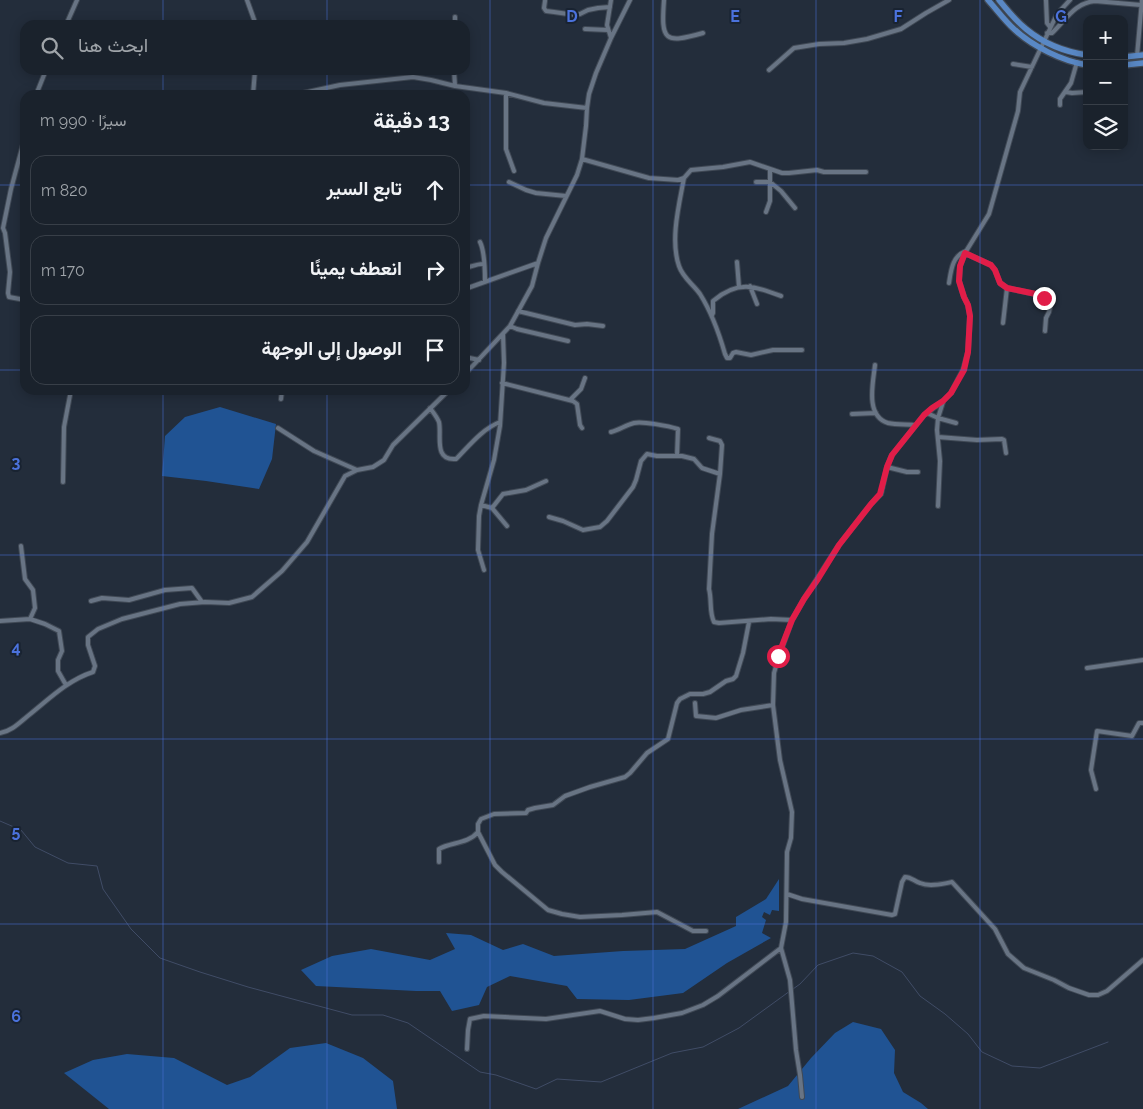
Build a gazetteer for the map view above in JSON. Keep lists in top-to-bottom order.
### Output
{
  "page": {
    "map_buttons": ["+", "−"],
    "search": "ابحث هنا",
    "heading": ["13 دقيقة", "سيرًا · 990 m"],
    "list": [
      ["تابع السير", "820 m"],
      ["انعطف يمينًا", "170 m"],
      "الوصول إلى الوجهة"
    ]
  },
  "grid": {
    "columns": [
      "D",
      "E",
      "F",
      "G"
    ],
    "rows": [
      "3",
      "4",
      "5",
      "6"
    ]
  }
}
